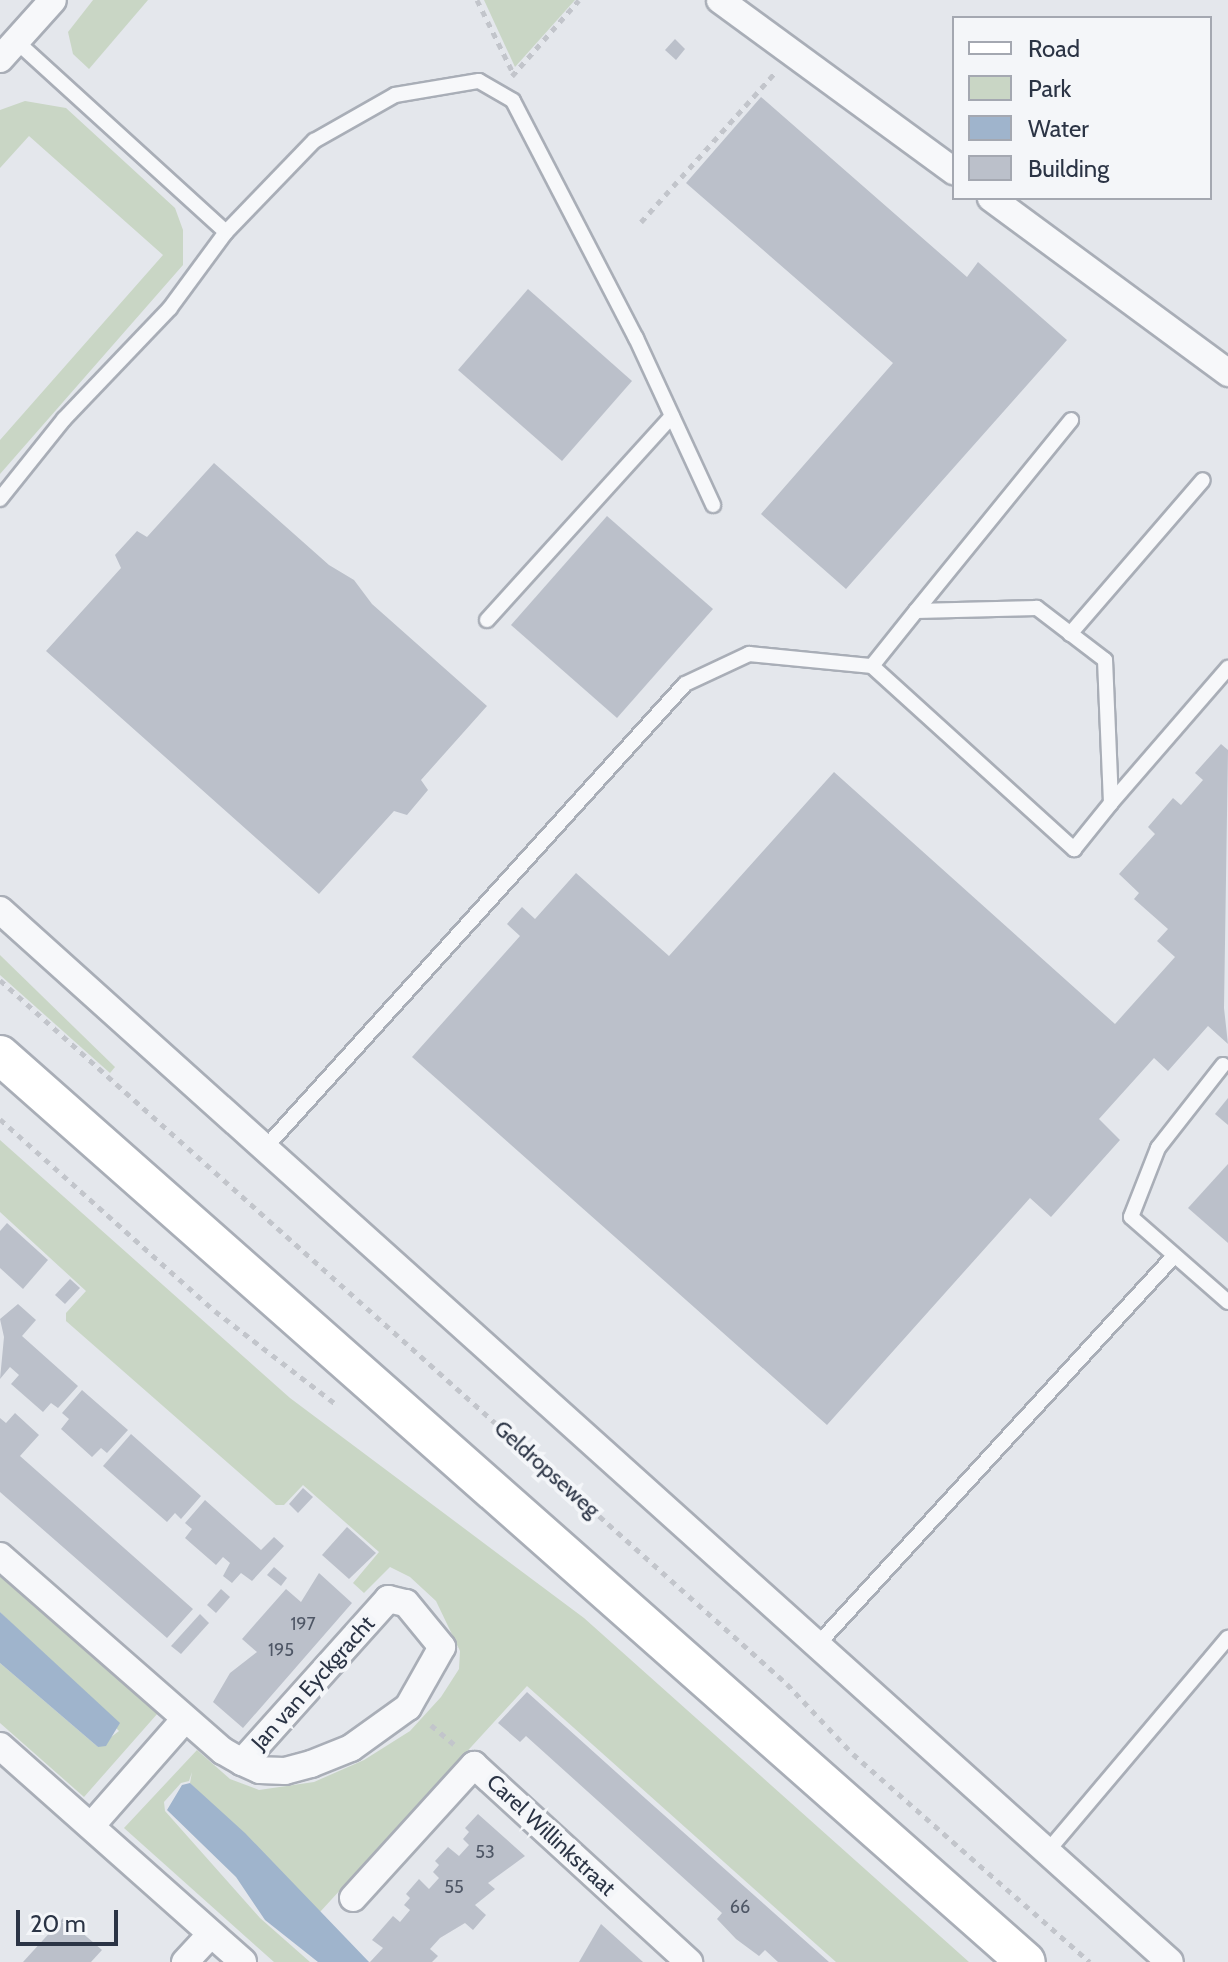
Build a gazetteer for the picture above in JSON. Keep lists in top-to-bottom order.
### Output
{
  "streets": {
    "street": ["Jan van Eyckgracht", "Carel Willinkstraat"],
    "path": ["Geldropseweg"]
  },
  "house_numbers": [
    "197",
    "195",
    "53",
    "55",
    "66"
  ],
  "legend": [
    "Road",
    "Park",
    "Water",
    "Building"
  ],
  "scale_bar": "20 m"
}
